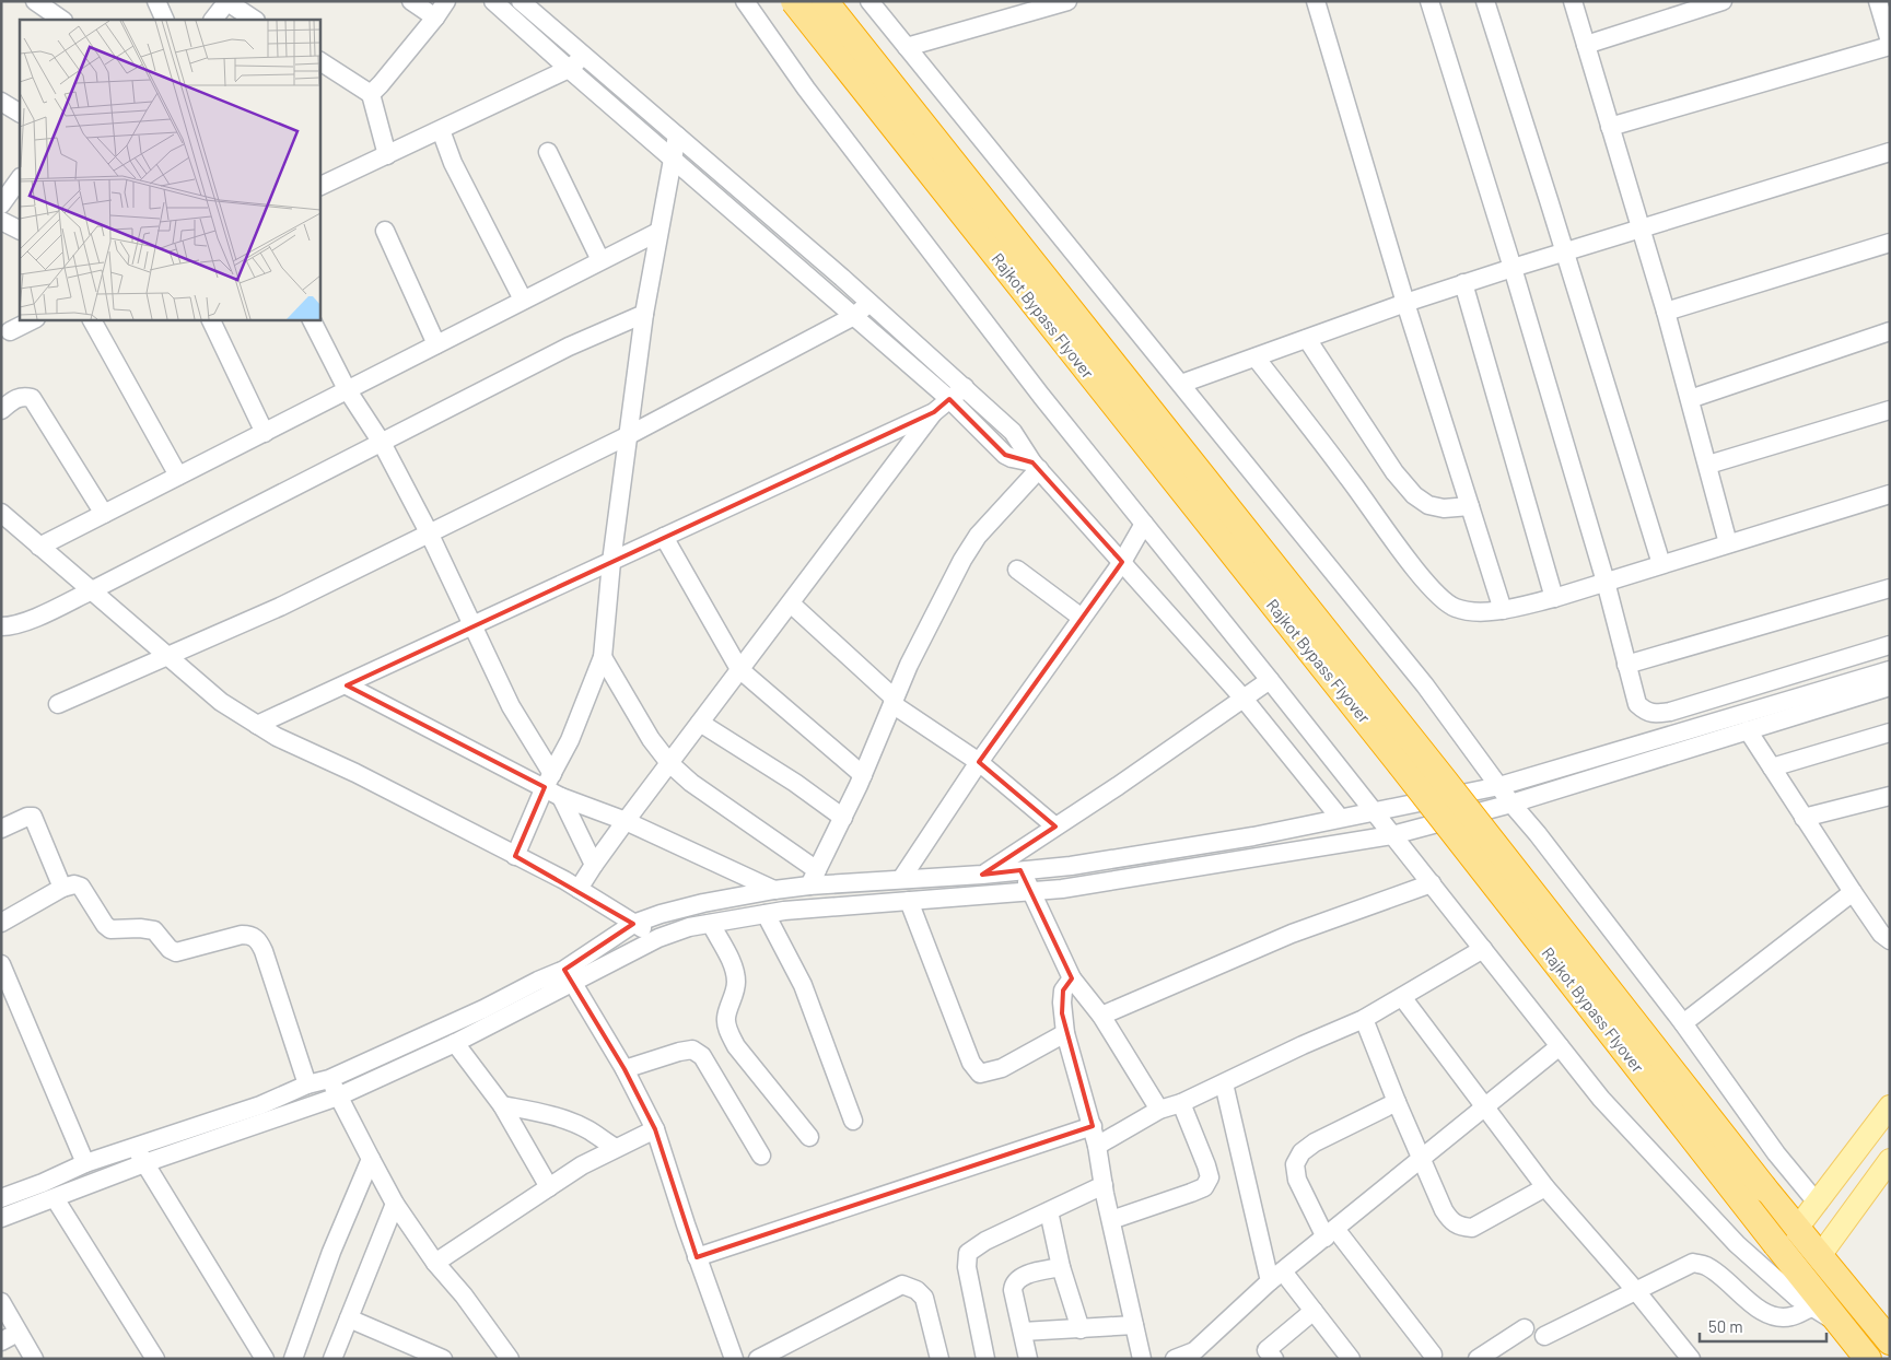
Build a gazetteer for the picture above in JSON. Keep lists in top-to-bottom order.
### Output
{
  "streets": {
    "highway": ["Rajkot Bypass Flyover"]
  },
  "scale_bar": "50 m"
}
